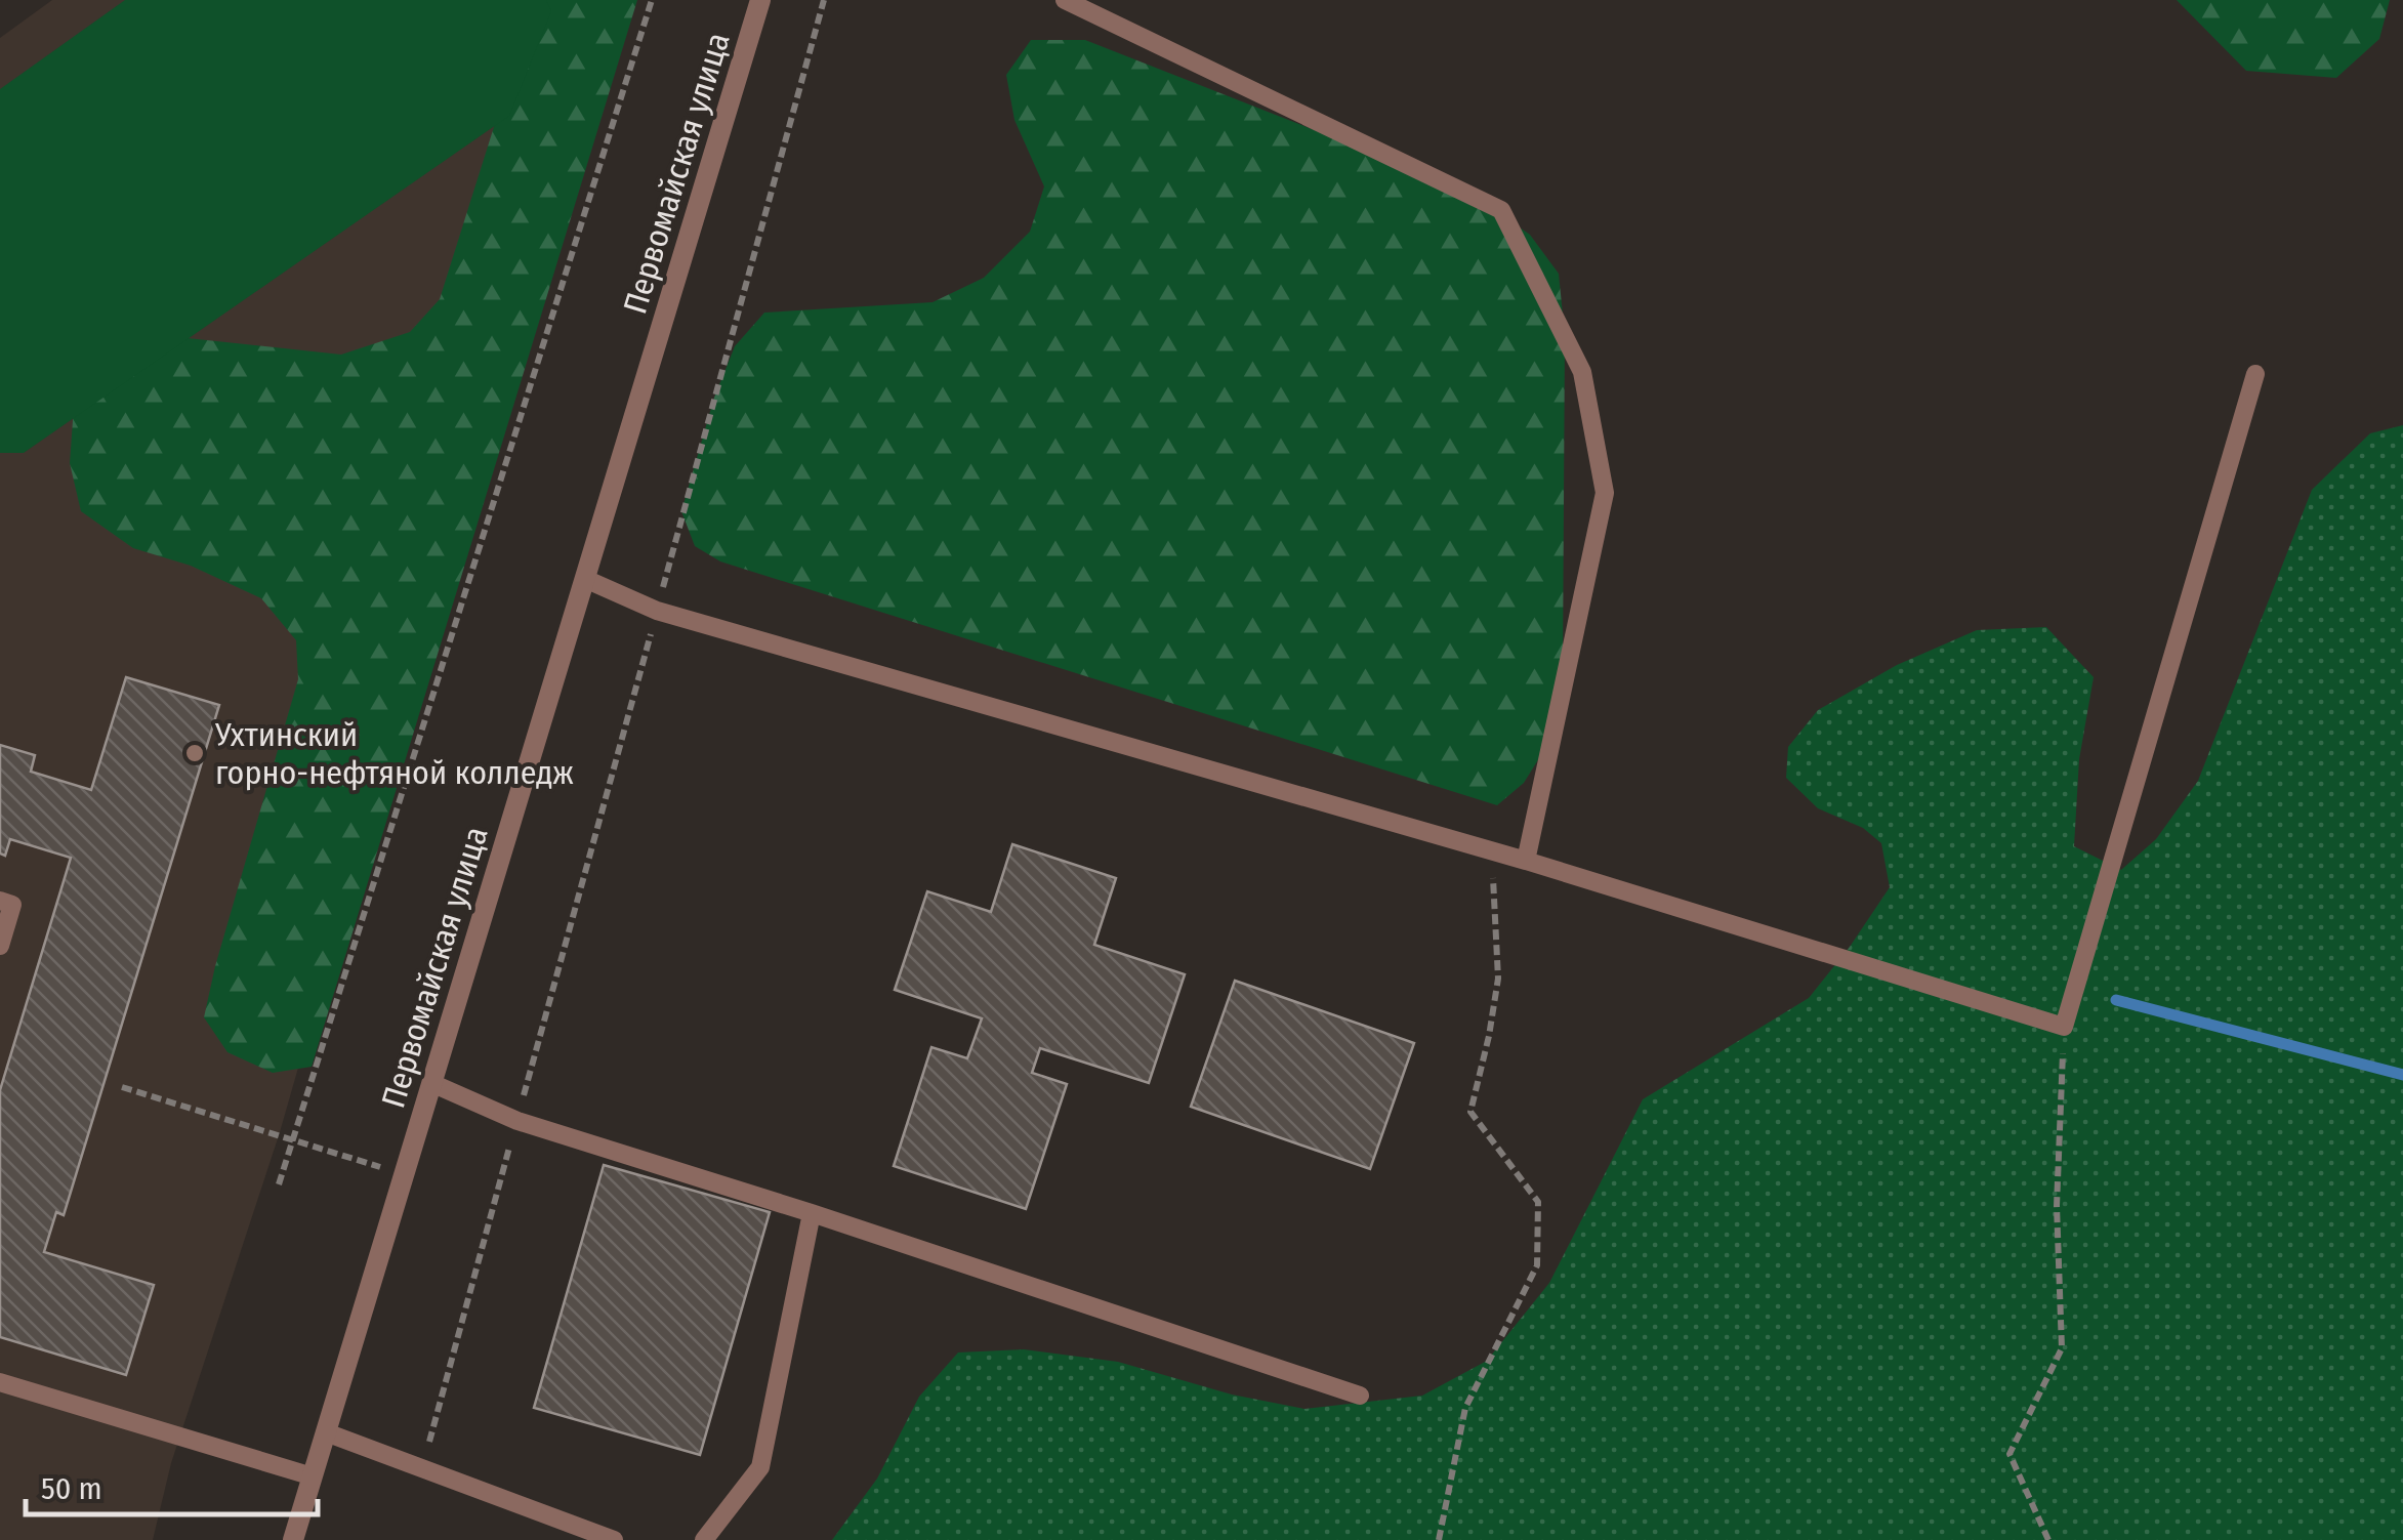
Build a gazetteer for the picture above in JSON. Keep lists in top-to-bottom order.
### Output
{
  "streets": {
    "street": ["Первомайская улица"]
  },
  "places": ["Ухтинский горно-нефтяной колледж"],
  "scale_bar": "50 m"
}
